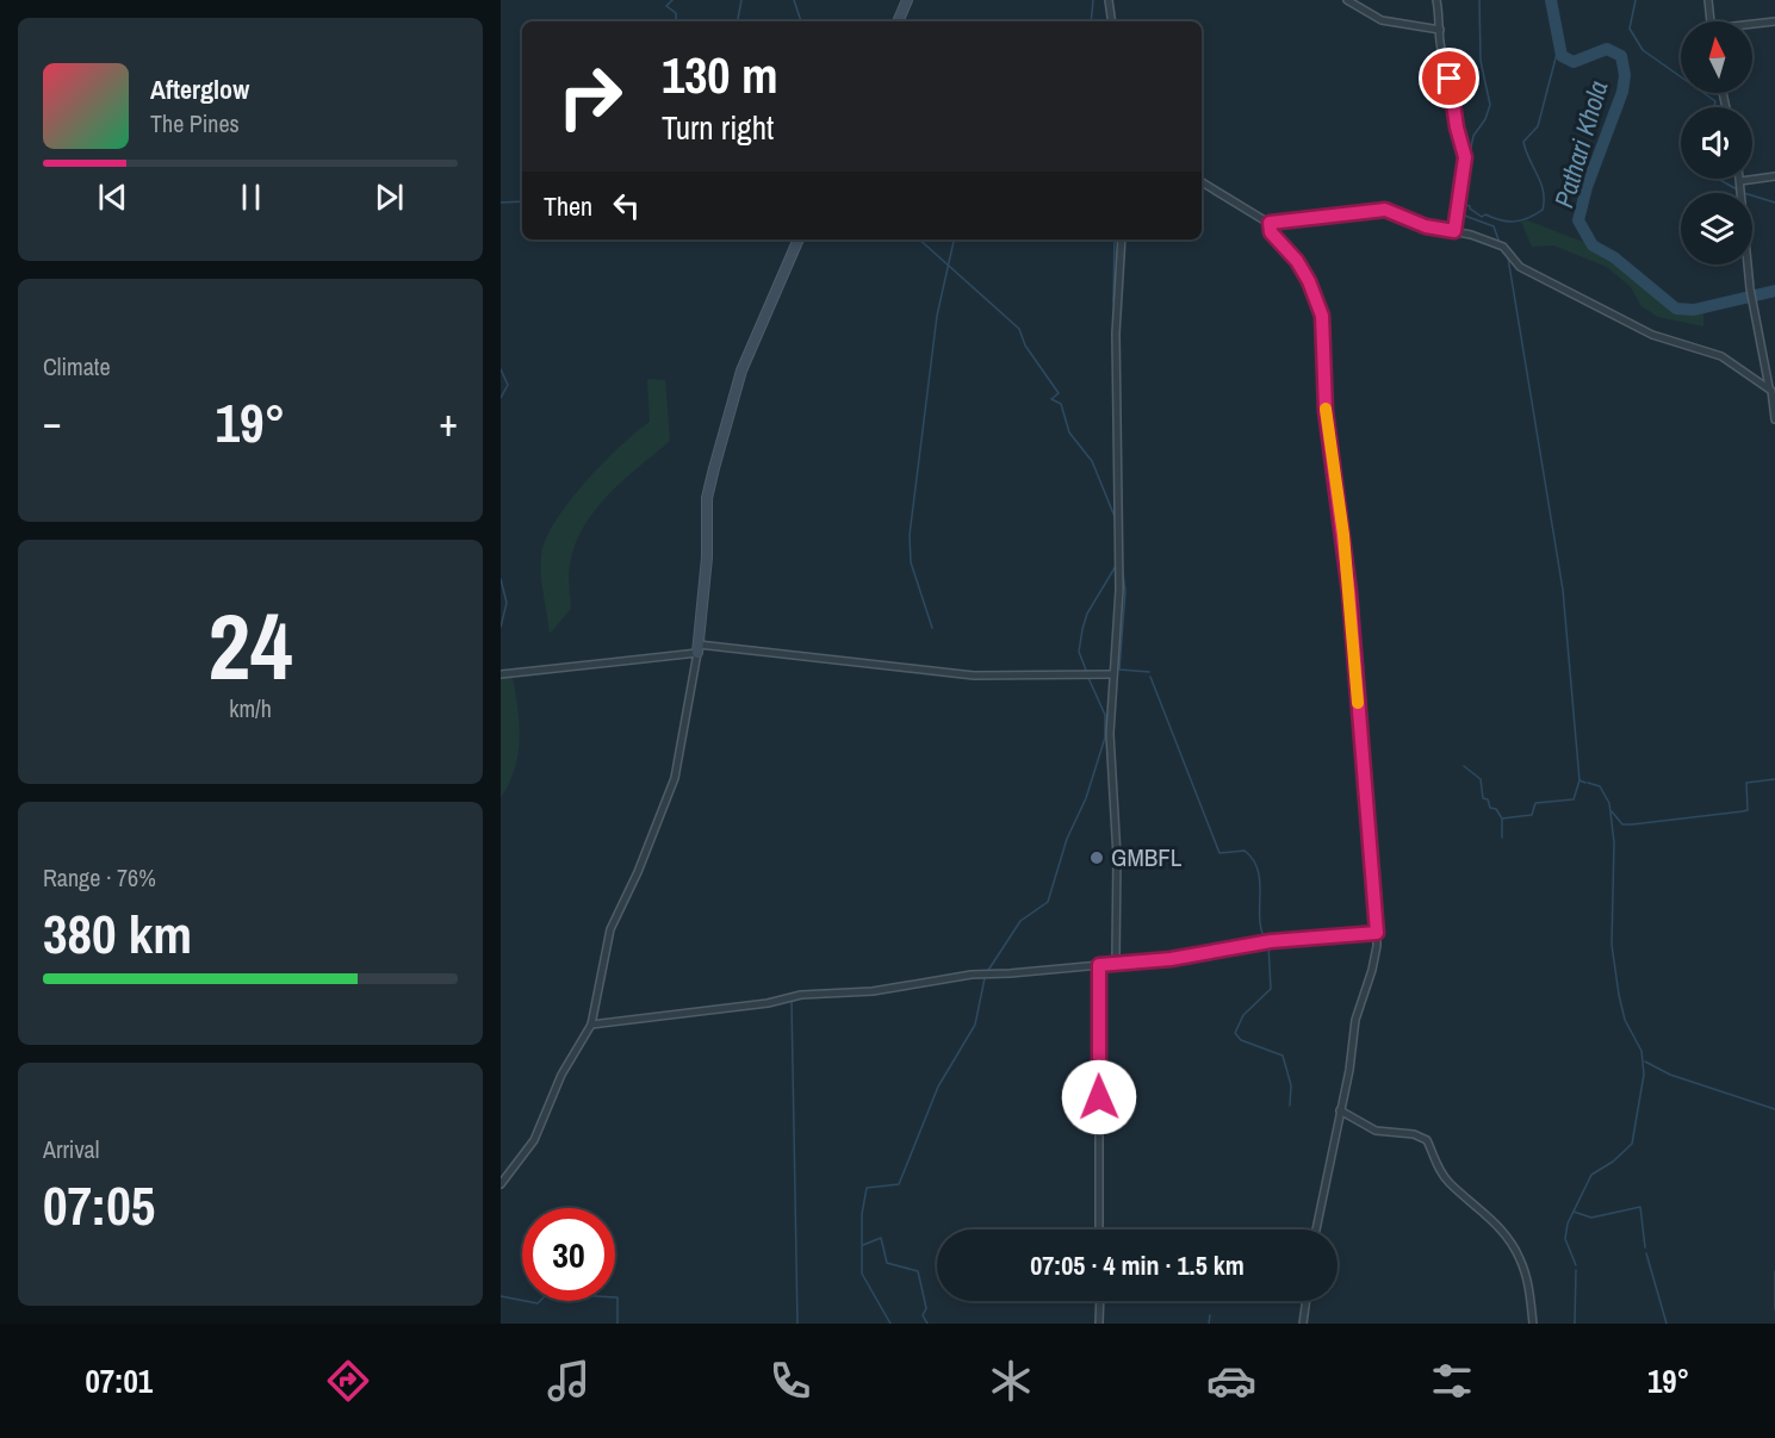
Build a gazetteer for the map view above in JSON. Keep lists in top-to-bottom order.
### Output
{
  "water": ["Pathari Khola"],
  "places": ["GMBFL"],
  "north": "top",
  "page": {
    "turn": ["130 m", "Turn right"],
    "song": ["Afterglow", "The Pines"],
    "then": "Then",
    "tile": [
      "Climate",
      ["24", "km/h"],
      ["Range · 76%", "380 km"],
      ["Arrival", "07:05"]
    ],
    "heat": ["−", "19°", "+"],
    "limit": "30",
    "trip": "07:05 · 4 min · 1.5 km",
    "tabs": ["07:01", "19°"]
  }
}
